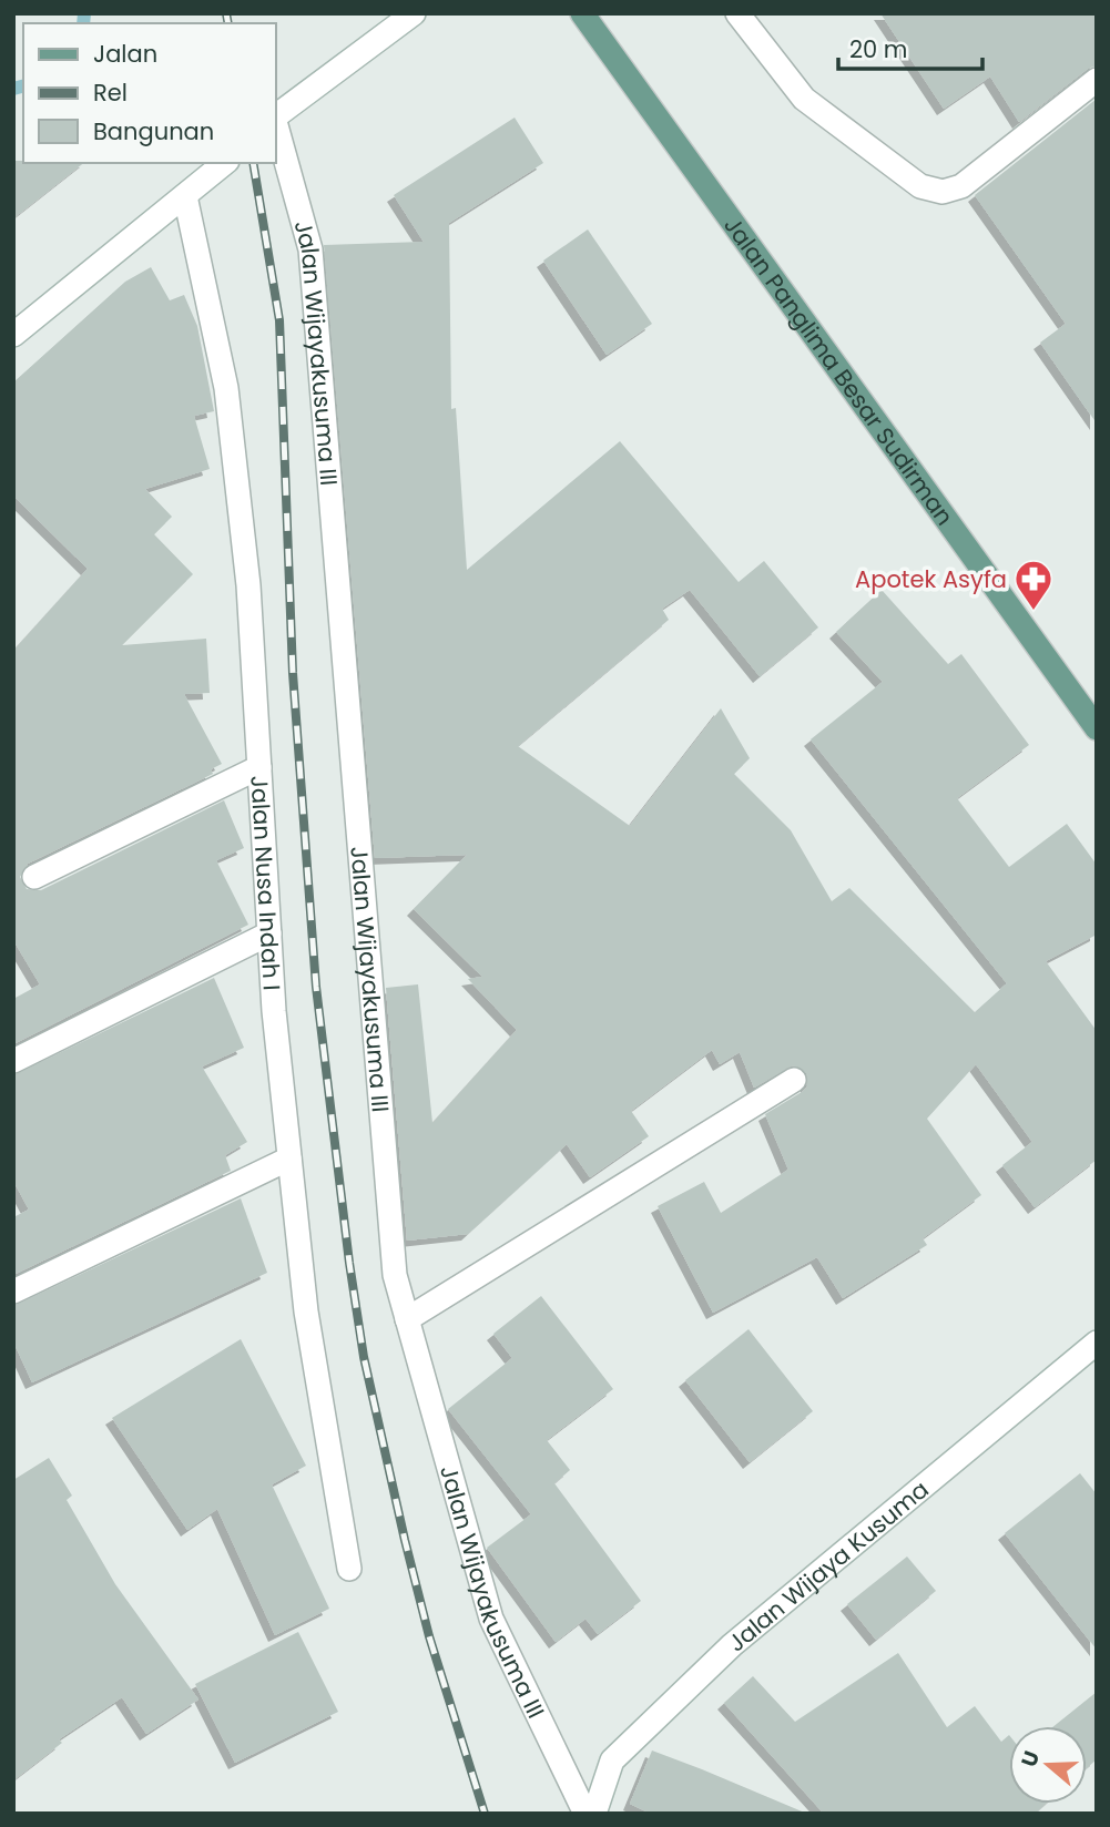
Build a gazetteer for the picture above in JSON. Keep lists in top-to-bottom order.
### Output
{
  "streets": {
    "main road": ["Jalan Panglima Besar Sudirman"],
    "street": ["Jalan Wijayakusuma III", "Jalan Nusa Indah I", "Jalan Wijaya Kusuma"]
  },
  "places": {
    "pharmacy": ["Apotek Asyfa"]
  },
  "legend": ["Jalan", "Rel", "Bangunan"],
  "scale_bar": "20 m",
  "north": "left"
}
